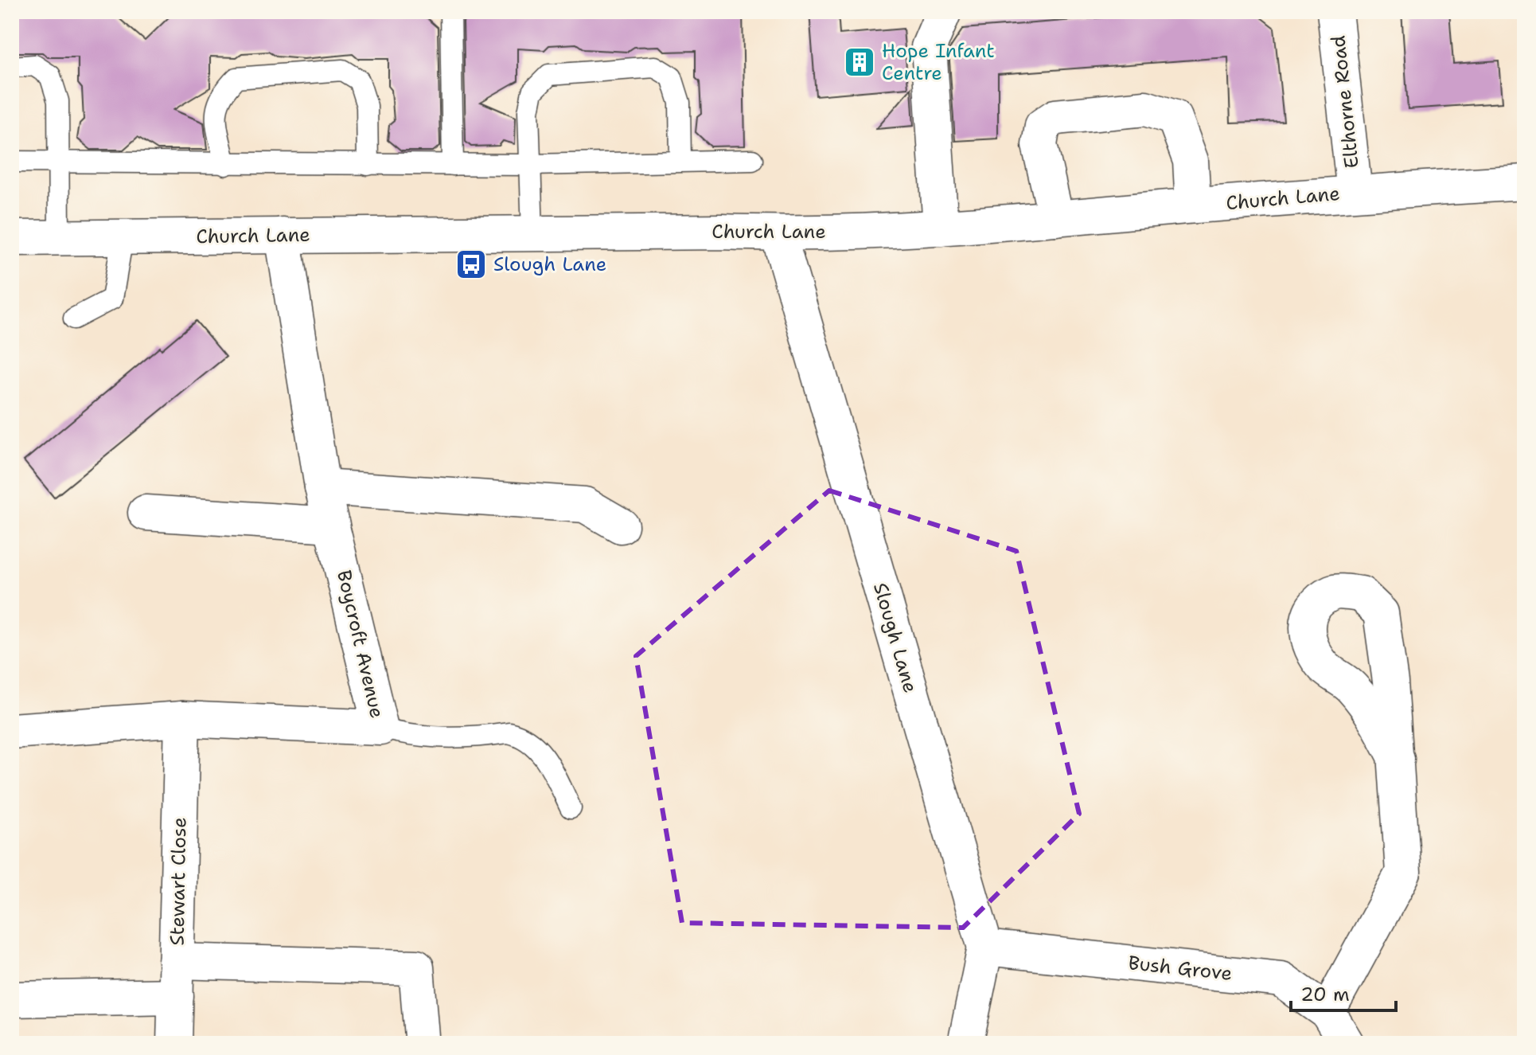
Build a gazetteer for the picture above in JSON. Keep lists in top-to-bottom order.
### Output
{
  "streets": {
    "street": [
      "Elthorne Road",
      "Church Lane",
      "Slough Lane",
      "Boycroft Avenue",
      "Stewart Close",
      "Bush Grove"
    ]
  },
  "crossings": [
    ["Elthorne Road", "Church Lane"],
    ["Church Lane", "Slough Lane"],
    ["Church Lane", "Boycroft Avenue"],
    ["Slough Lane", "Bush Grove"],
    ["Boycroft Avenue", "Stewart Close"]
  ],
  "places": {
    "building": ["Hope Infant Centre"],
    "bus stop": ["Slough Lane"]
  },
  "scale_bar": "20 m"
}
